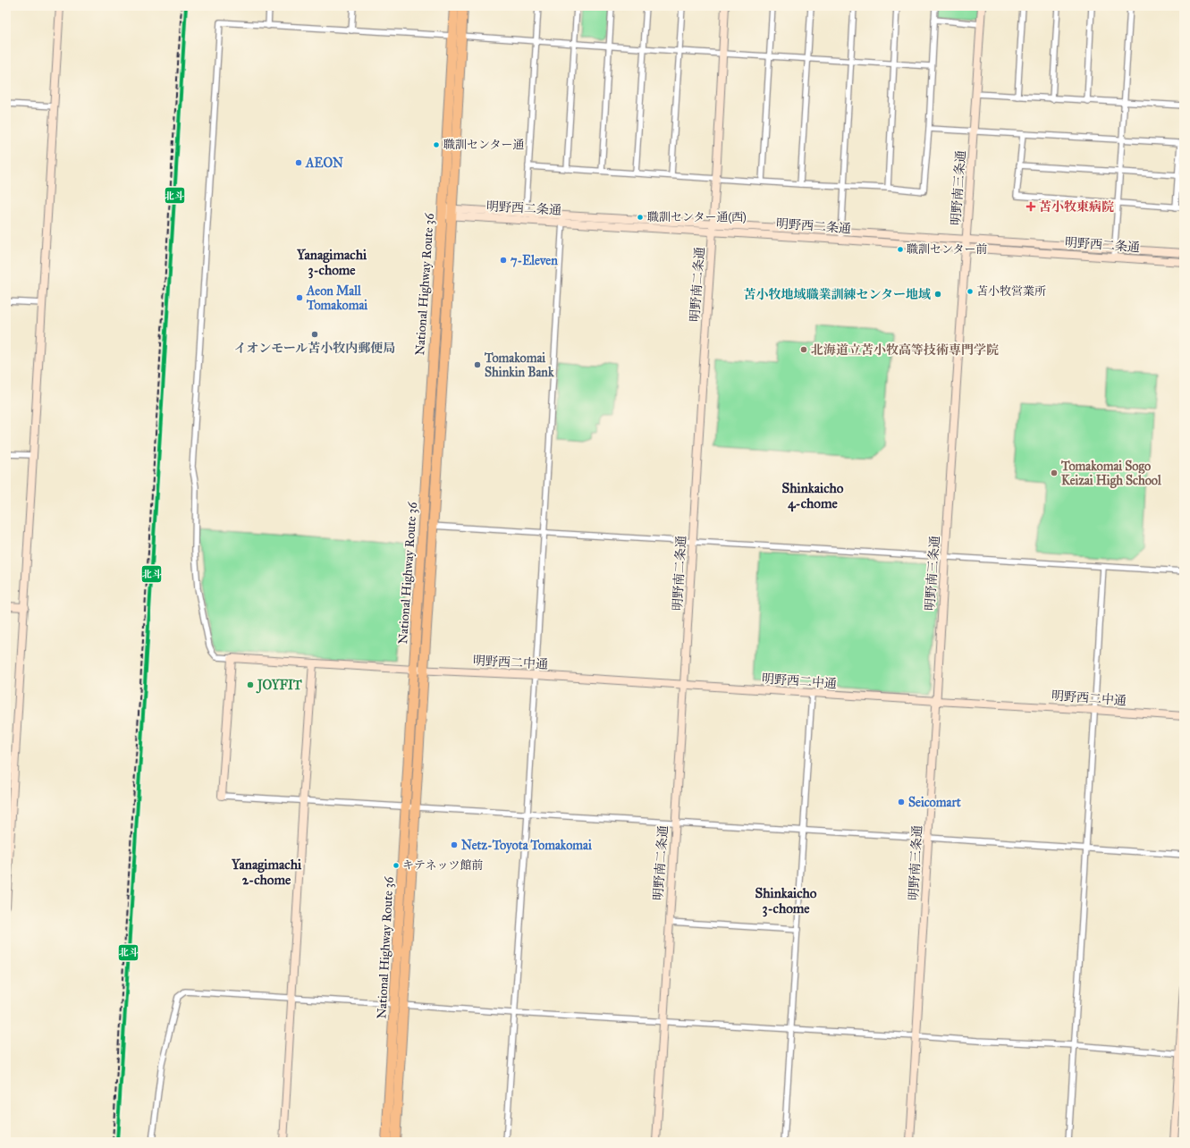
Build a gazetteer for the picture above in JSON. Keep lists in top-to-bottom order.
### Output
{
  "streets": {
    "highway": ["National Highway Route 36"],
    "street": [
      "明野南三条通",
      "明野西二条通",
      "明野南二条通",
      "明野西二中通"
    ]
  },
  "crossings": [
    ["明野南三条通", "明野西二条通"],
    ["明野南三条通", "明野西二中通"],
    ["明野西二条通", "National Highway Route 36"],
    ["明野西二条通", "明野南二条通"],
    ["National Highway Route 36", "明野西二中通"],
    ["明野南二条通", "明野西二中通"]
  ],
  "districts": [
    "Yanagimachi 3-chome",
    "Shinkaicho 4-chome",
    "Yanagimachi 2-chome",
    "Shinkaicho 3-chome"
  ],
  "places": {
    "other": [
      "職訓センター通",
      "AEON",
      "職訓センター通(西)",
      "職訓センター前",
      "7-Eleven",
      "苫小牧営業所",
      "苫小牧地域職業訓練センター地域",
      "Aeon Mall Tomakomai",
      "イオンモール苫小牧内郵便局",
      "北海道立苫小牧高等技術専門学院",
      "Tomakomai Shinkin Bank",
      "Tomakomai Sogo Keizai High School",
      "JOYFIT",
      "Seicomart",
      "Netz-Toyota Tomakomai",
      "キテネッツ館前"
    ],
    "health": ["苫小牧東病院"]
  },
  "lines": ["transit line 北斗"]
}
